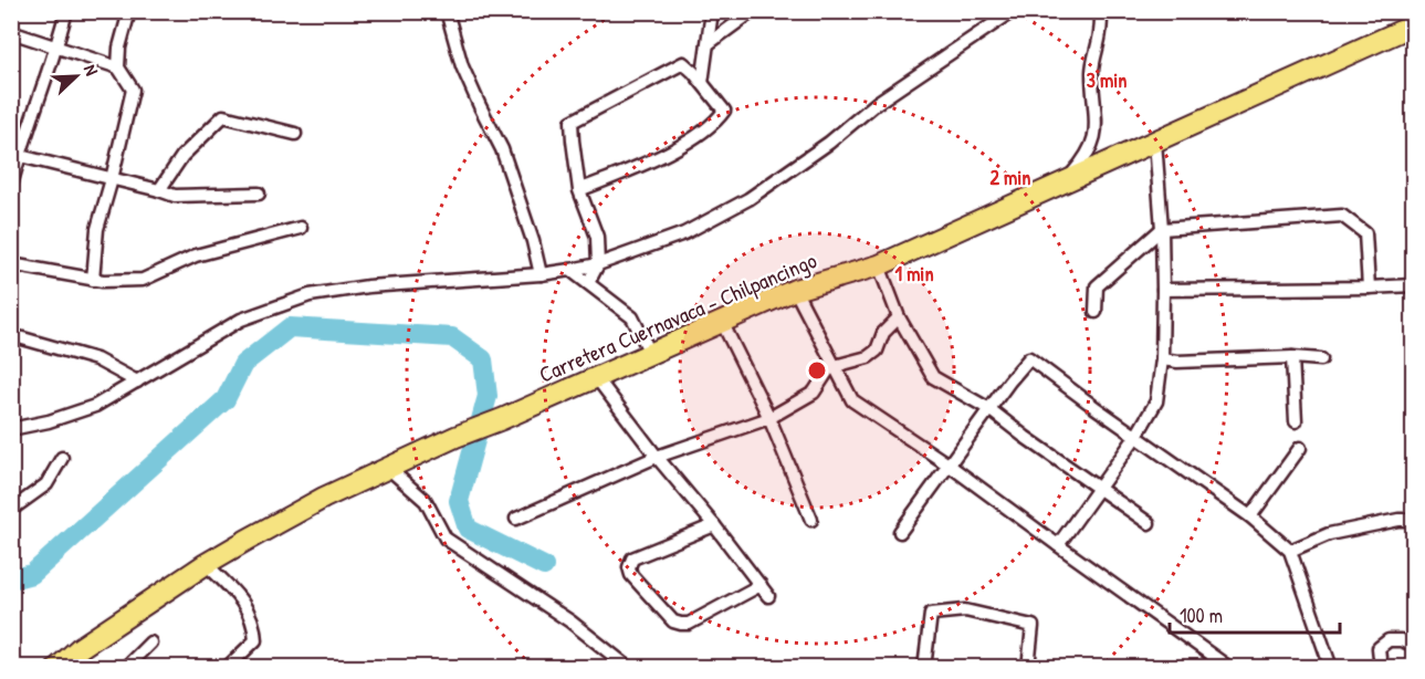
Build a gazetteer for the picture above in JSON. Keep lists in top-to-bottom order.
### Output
{
  "streets": {
    "main road": ["Carretera Cuernavaca - Chilpancingo"]
  },
  "scale_bar": "100 m",
  "north": "top right",
  "rings": ["3 min", "2 min", "1 min"]
}
